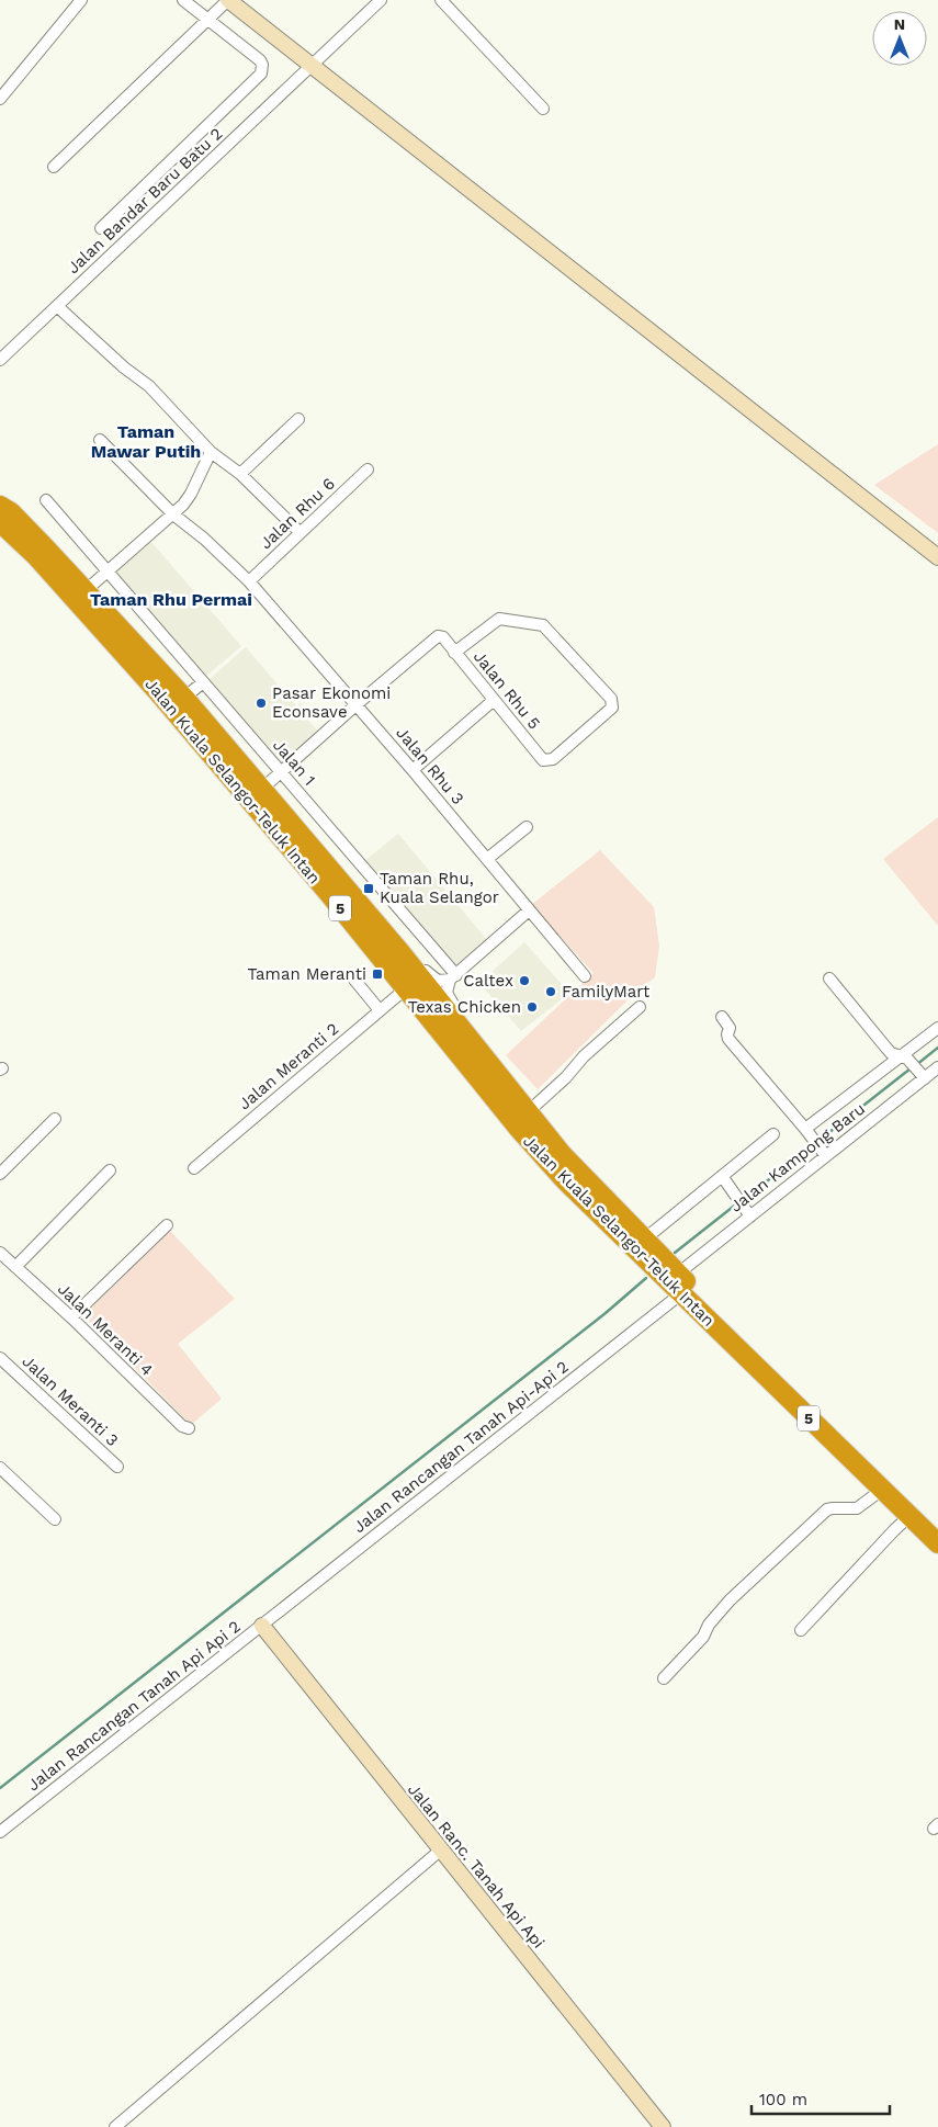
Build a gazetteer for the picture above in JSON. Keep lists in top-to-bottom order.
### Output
{
  "streets": {
    "highway": ["Jalan Kuala Selangor-Teluk Intan", "5"],
    "street": [
      "Jalan Bandar Baru Batu 2",
      "Jalan Rhu 6",
      "Jalan Rhu 5",
      "Jalan 1",
      "Jalan Rhu 3",
      "Jalan Meranti 2",
      "Jalan Kampong Baru",
      "Jalan Meranti 4",
      "Jalan Meranti 3",
      "Jalan Rancangan Tanah Api-Api 2",
      "Jalan Rancangan Tanah Api Api 2",
      "Jalan Ranc. Tanah Api Api"
    ]
  },
  "crossings": [
    ["Jalan Rhu 6", "Jalan Rhu 3"],
    ["Jalan Rhu 5", "Jalan Rhu 3"],
    ["Jalan Kuala Selangor-Teluk Intan", "Jalan Meranti 2"],
    ["Jalan Kuala Selangor-Teluk Intan", "Jalan Kampong Baru"],
    ["Jalan Kuala Selangor-Teluk Intan", "Jalan Rancangan Tanah Api-Api 2"],
    ["Jalan Rancangan Tanah Api-Api 2", "Jalan Rancangan Tanah Api Api 2"],
    ["Jalan Rancangan Tanah Api-Api 2", "Jalan Ranc. Tanah Api Api"],
    ["Jalan Rancangan Tanah Api Api 2", "Jalan Ranc. Tanah Api Api"]
  ],
  "districts": ["Taman Mawar Putih", "Taman Rhu Permai"],
  "places": {
    "other": [
      "Pasar Ekonomi Econsave",
      "Caltex",
      "FamilyMart",
      "Texas Chicken"
    ],
    "transit": ["Taman Rhu, Kuala Selangor", "Taman Meranti"]
  },
  "scale_bar": "100 m",
  "north": "top"
}
